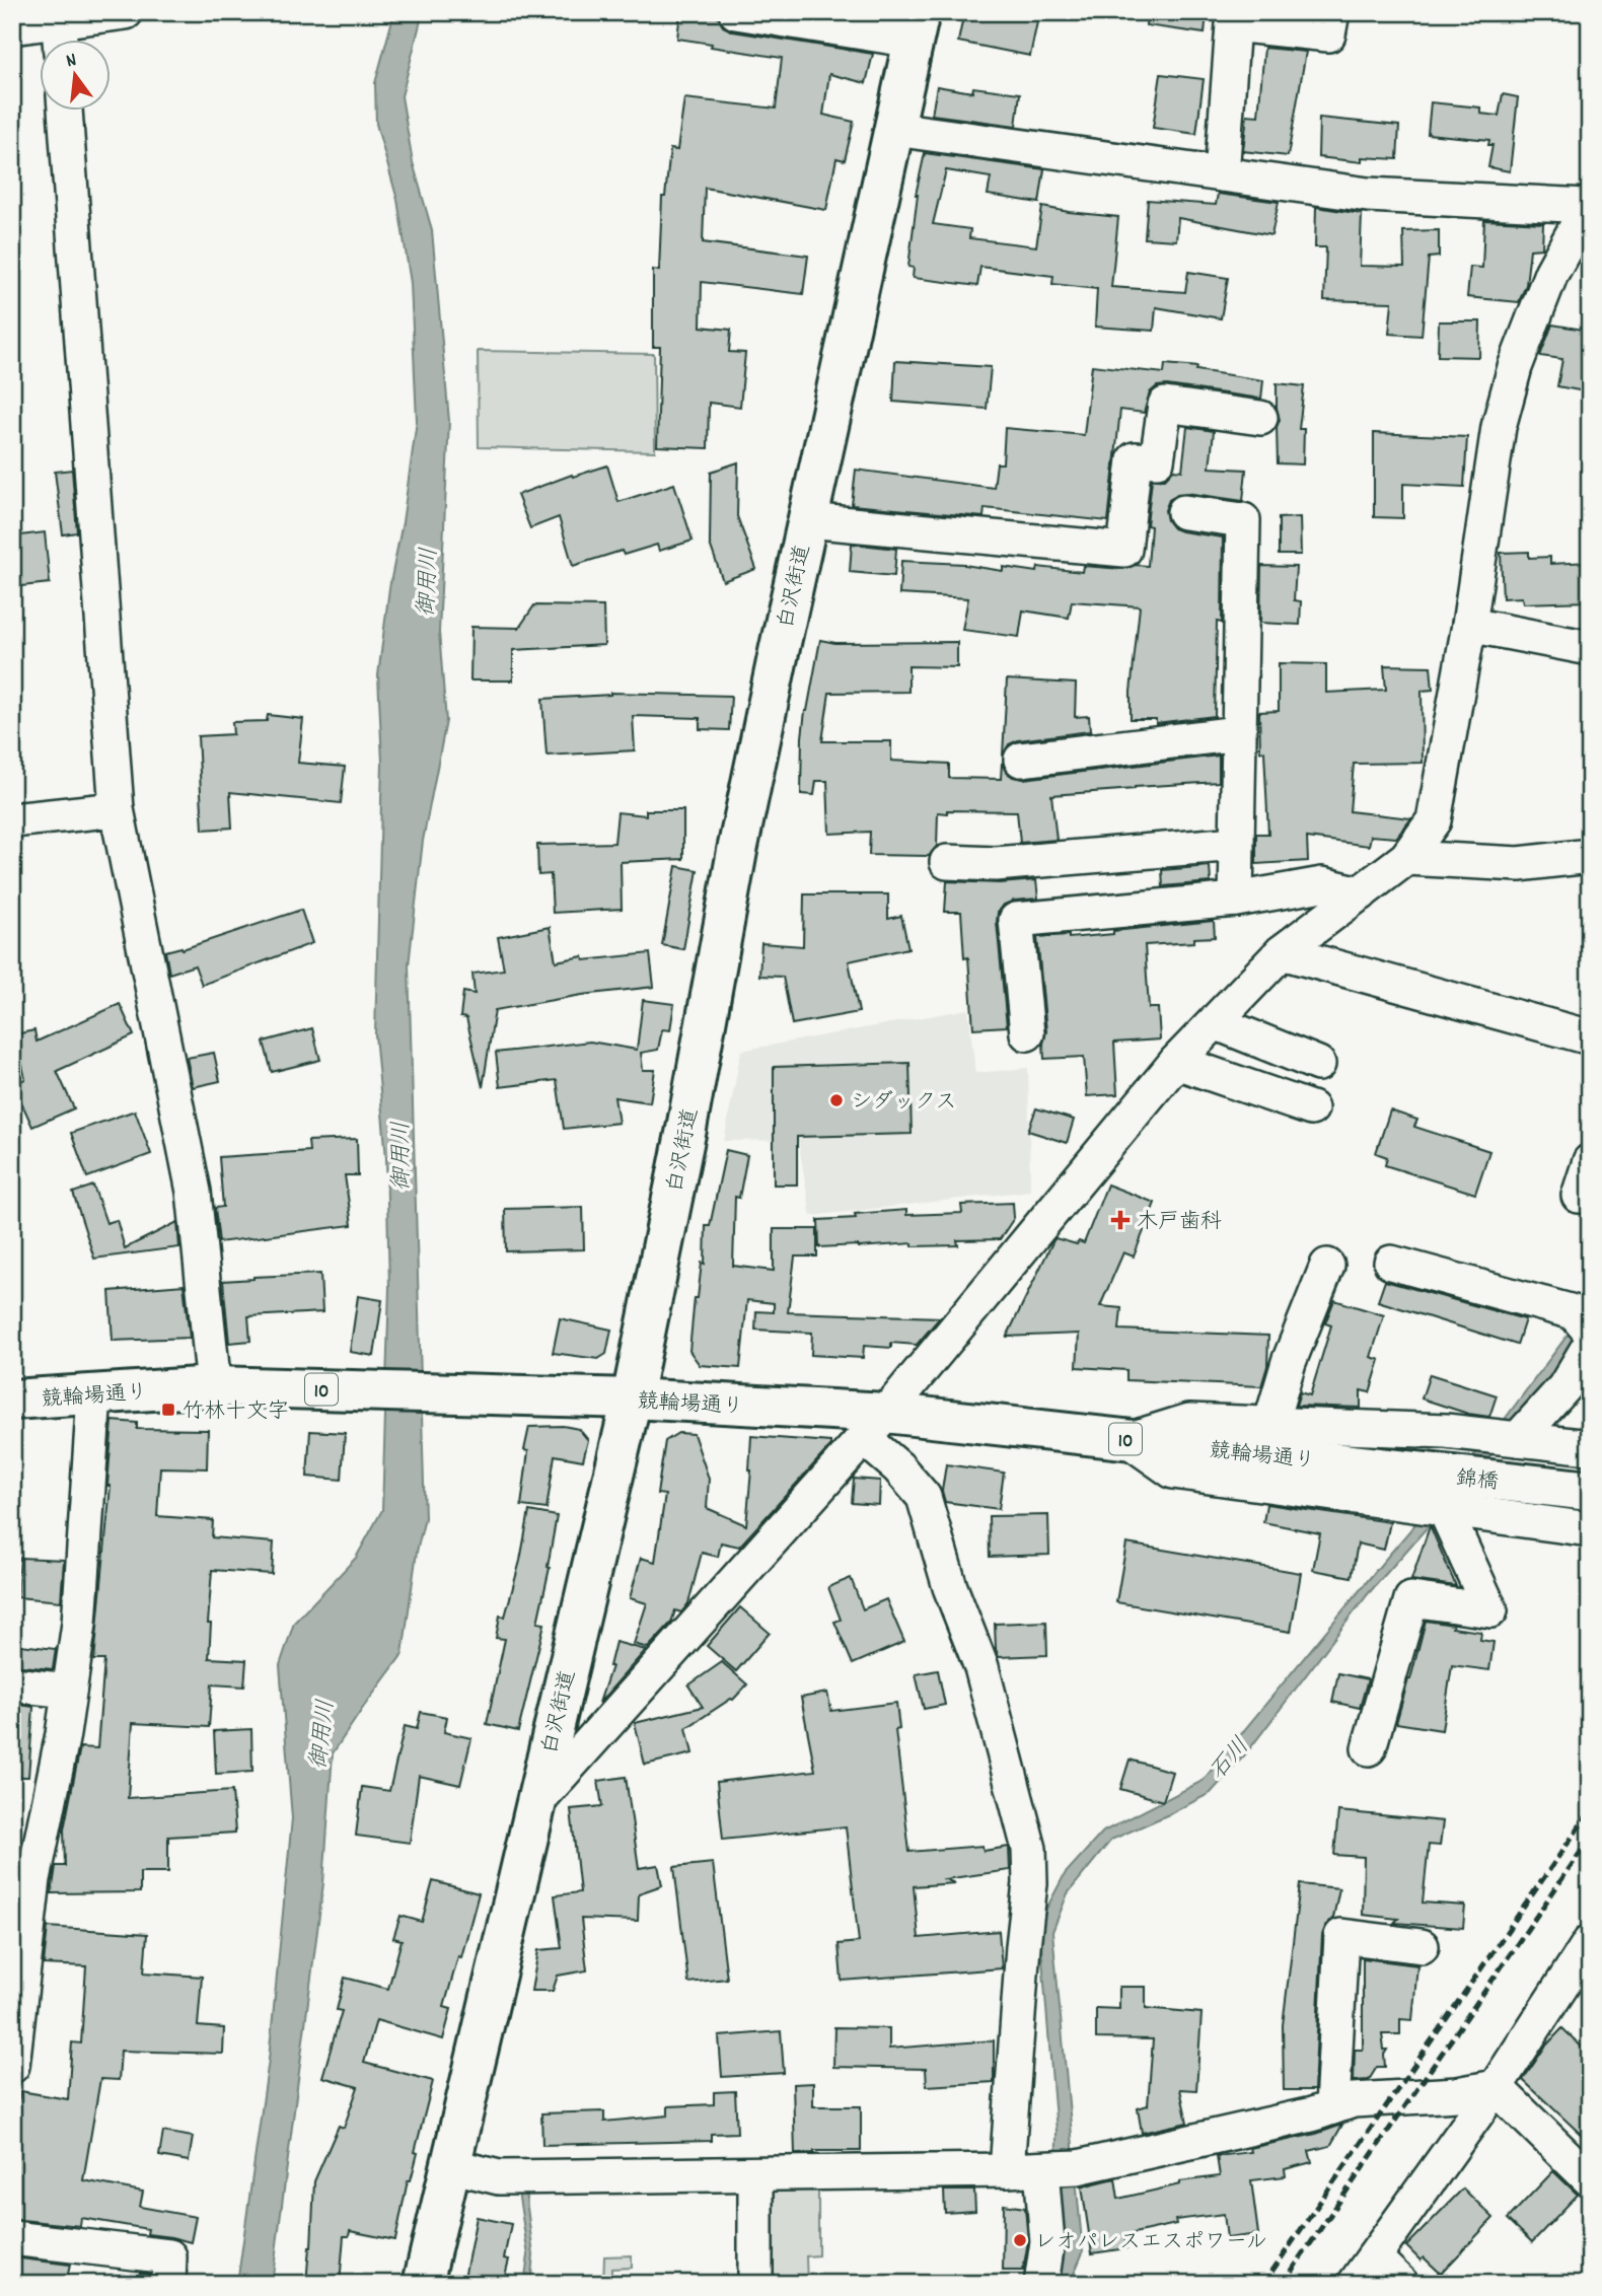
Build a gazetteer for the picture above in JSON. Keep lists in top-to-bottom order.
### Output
{
  "streets": {
    "main road": [
      "白沢街道",
      "10",
      "競輪場通り",
      "錦橋"
    ]
  },
  "crossings": [
    ["白沢街道", "競輪場通り"],
    ["競輪場通り", "錦橋"]
  ],
  "water": ["御用川", "石川"],
  "places": {
    "other": ["シダックス", "レオパレスエスポワール"],
    "health": ["木戸歯科"],
    "transit": ["竹林十文字"]
  },
  "north": "top"
}
